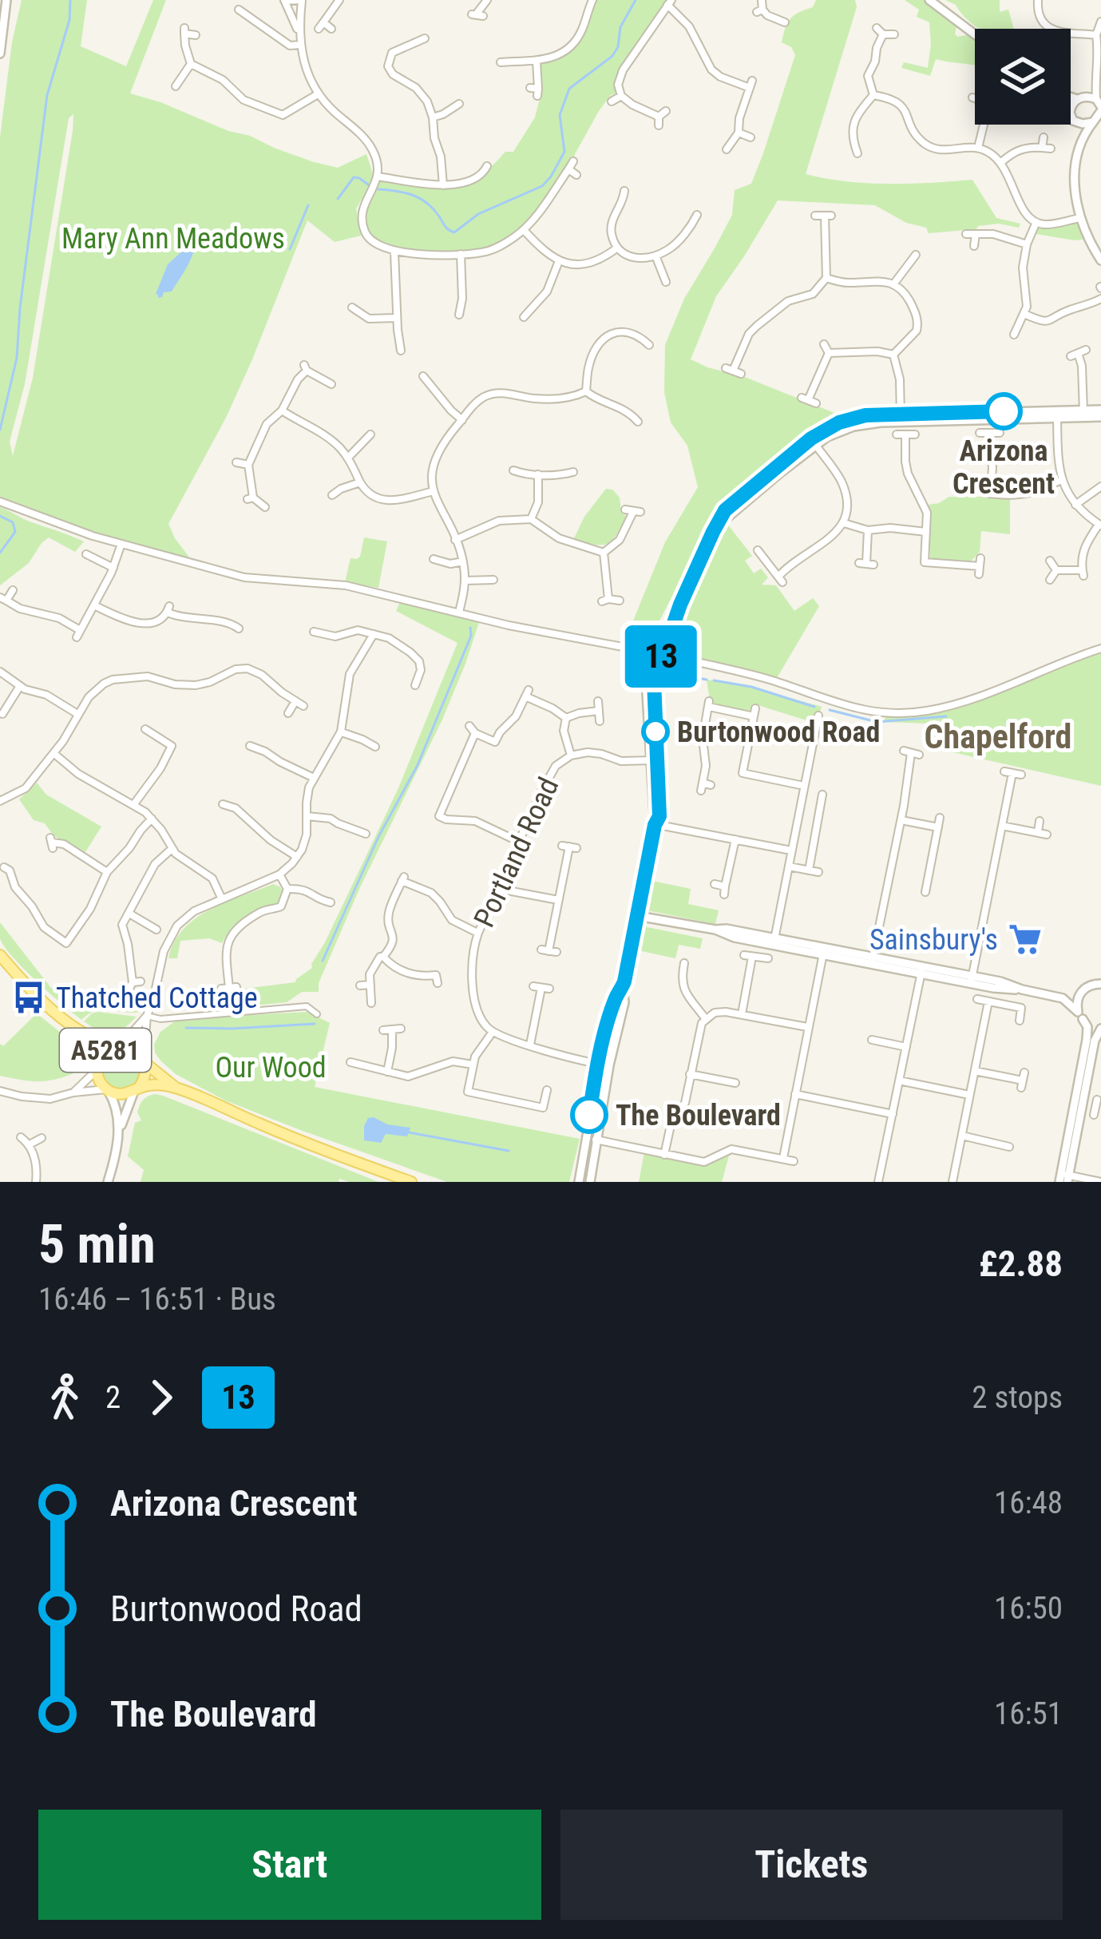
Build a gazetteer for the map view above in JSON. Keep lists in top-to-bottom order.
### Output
{
  "streets": {
    "main road": ["A5281"],
    "street": ["Portland Road"]
  },
  "districts": ["Chapelford"],
  "parks": ["Mary Ann Meadows", "Our Wood"],
  "places": {
    "other": ["Arizona Crescent", "Burtonwood Road", "The Boulevard"],
    "supermarket": ["Sainsbury's"],
    "bus stop": ["Thatched Cottage"]
  },
  "lines": ["bus line 13"],
  "page": {
    "on_map": "13",
    "heading": ["5 min", "16:46 – 16:51 · Bus", "£2.88"],
    "legs": ["2", "13", "2 stops"],
    "list": [
      {
        "name": "Arizona Crescent",
        "value": "16:48"
      },
      {
        "name": "Burtonwood Road",
        "value": "16:50"
      },
      {
        "name": "The Boulevard",
        "value": "16:51"
      }
    ],
    "buttons": ["Start", "Tickets"]
  }
}
